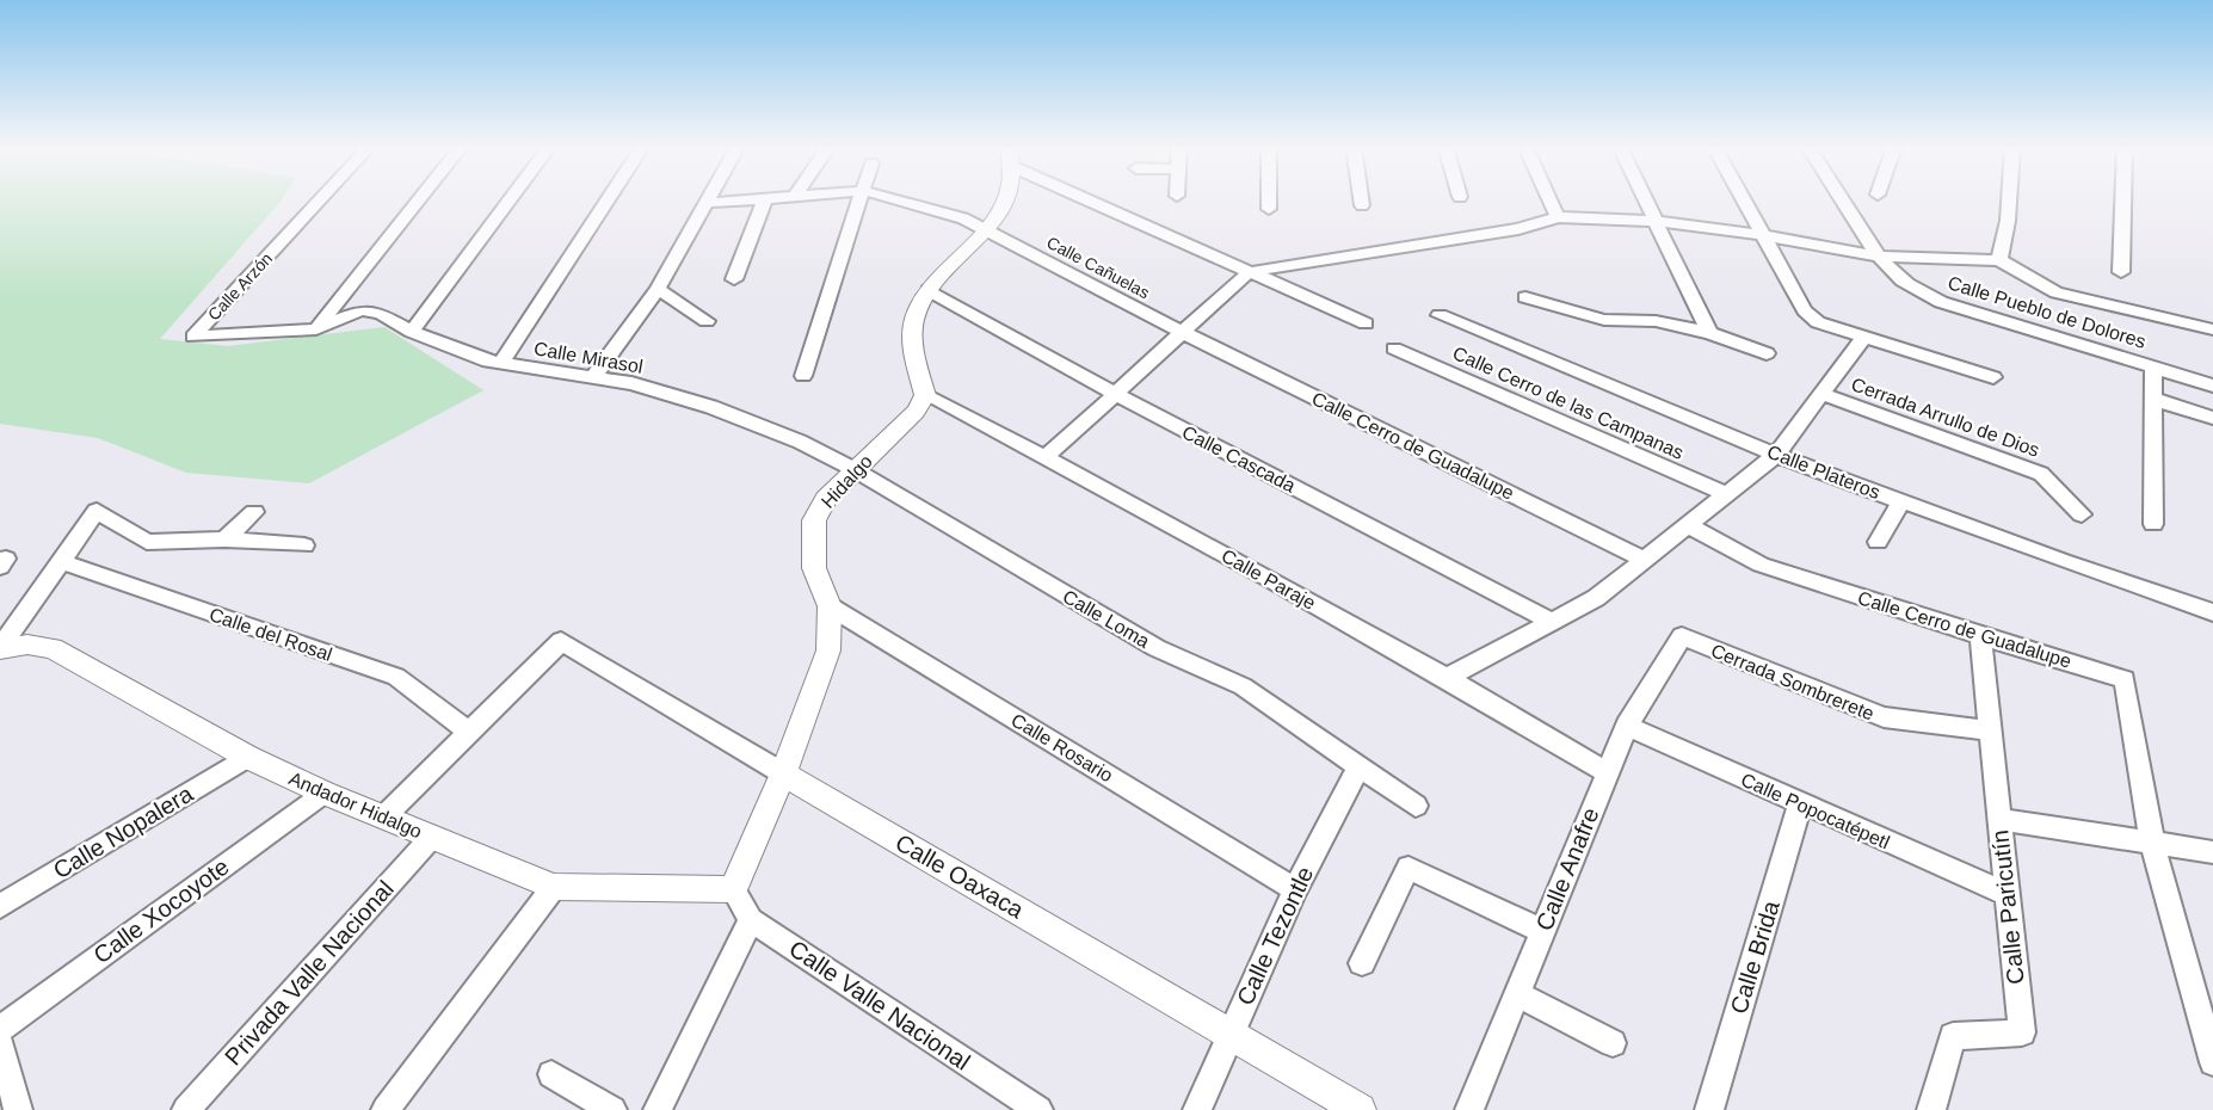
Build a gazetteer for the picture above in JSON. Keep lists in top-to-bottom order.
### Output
{
  "streets": {
    "street": [
      "Calle Cañuelas",
      "Calle Arzón",
      "Calle Pueblo de Dolores",
      "Calle Mirasol",
      "Calle Cerro de las Campanas",
      "Cerrada Arrullo de Dios",
      "Calle Cerro de Guadalupe",
      "Calle Cascada",
      "Calle Plateros",
      "Hidalgo",
      "Calle Paraje",
      "Calle Loma",
      "Calle del Rosal",
      "Cerrada Sombrerete",
      "Calle Rosario",
      "Andador Hidalgo",
      "Calle Popocatépetl",
      "Calle Nopalera",
      "Calle Anafre",
      "Calle Oaxaca",
      "Calle Paricutín",
      "Calle Xocoyote",
      "Calle Tezontle",
      "Calle Brida",
      "Privada Valle Nacional",
      "Calle Valle Nacional"
    ]
  },
  "crossings": [
    ["Calle Cañuelas", "Calle Cerro de Guadalupe"],
    ["Calle Arzón", "Calle Mirasol"],
    ["Calle Mirasol", "Hidalgo"],
    ["Calle Mirasol", "Calle Loma"],
    ["Calle Cerro de Guadalupe", "Calle Paricutín"],
    ["Hidalgo", "Calle Paraje"],
    ["Hidalgo", "Calle Loma"],
    ["Hidalgo", "Calle Rosario"],
    ["Hidalgo", "Andador Hidalgo"],
    ["Hidalgo", "Calle Oaxaca"],
    ["Hidalgo", "Calle Valle Nacional"],
    ["Calle Paraje", "Calle Anafre"],
    ["Calle Loma", "Calle Tezontle"],
    ["Calle del Rosal", "Calle Oaxaca"],
    ["Cerrada Sombrerete", "Calle Anafre"],
    ["Cerrada Sombrerete", "Calle Paricutín"],
    ["Calle Rosario", "Calle Tezontle"],
    ["Andador Hidalgo", "Calle Nopalera"],
    ["Andador Hidalgo", "Calle Xocoyote"],
    ["Andador Hidalgo", "Privada Valle Nacional"],
    ["Andador Hidalgo", "Calle Valle Nacional"],
    ["Calle Popocatépetl", "Calle Anafre"],
    ["Calle Popocatépetl", "Calle Paricutín"],
    ["Calle Popocatépetl", "Calle Brida"],
    ["Calle Oaxaca", "Calle Tezontle"]
  ]
}
